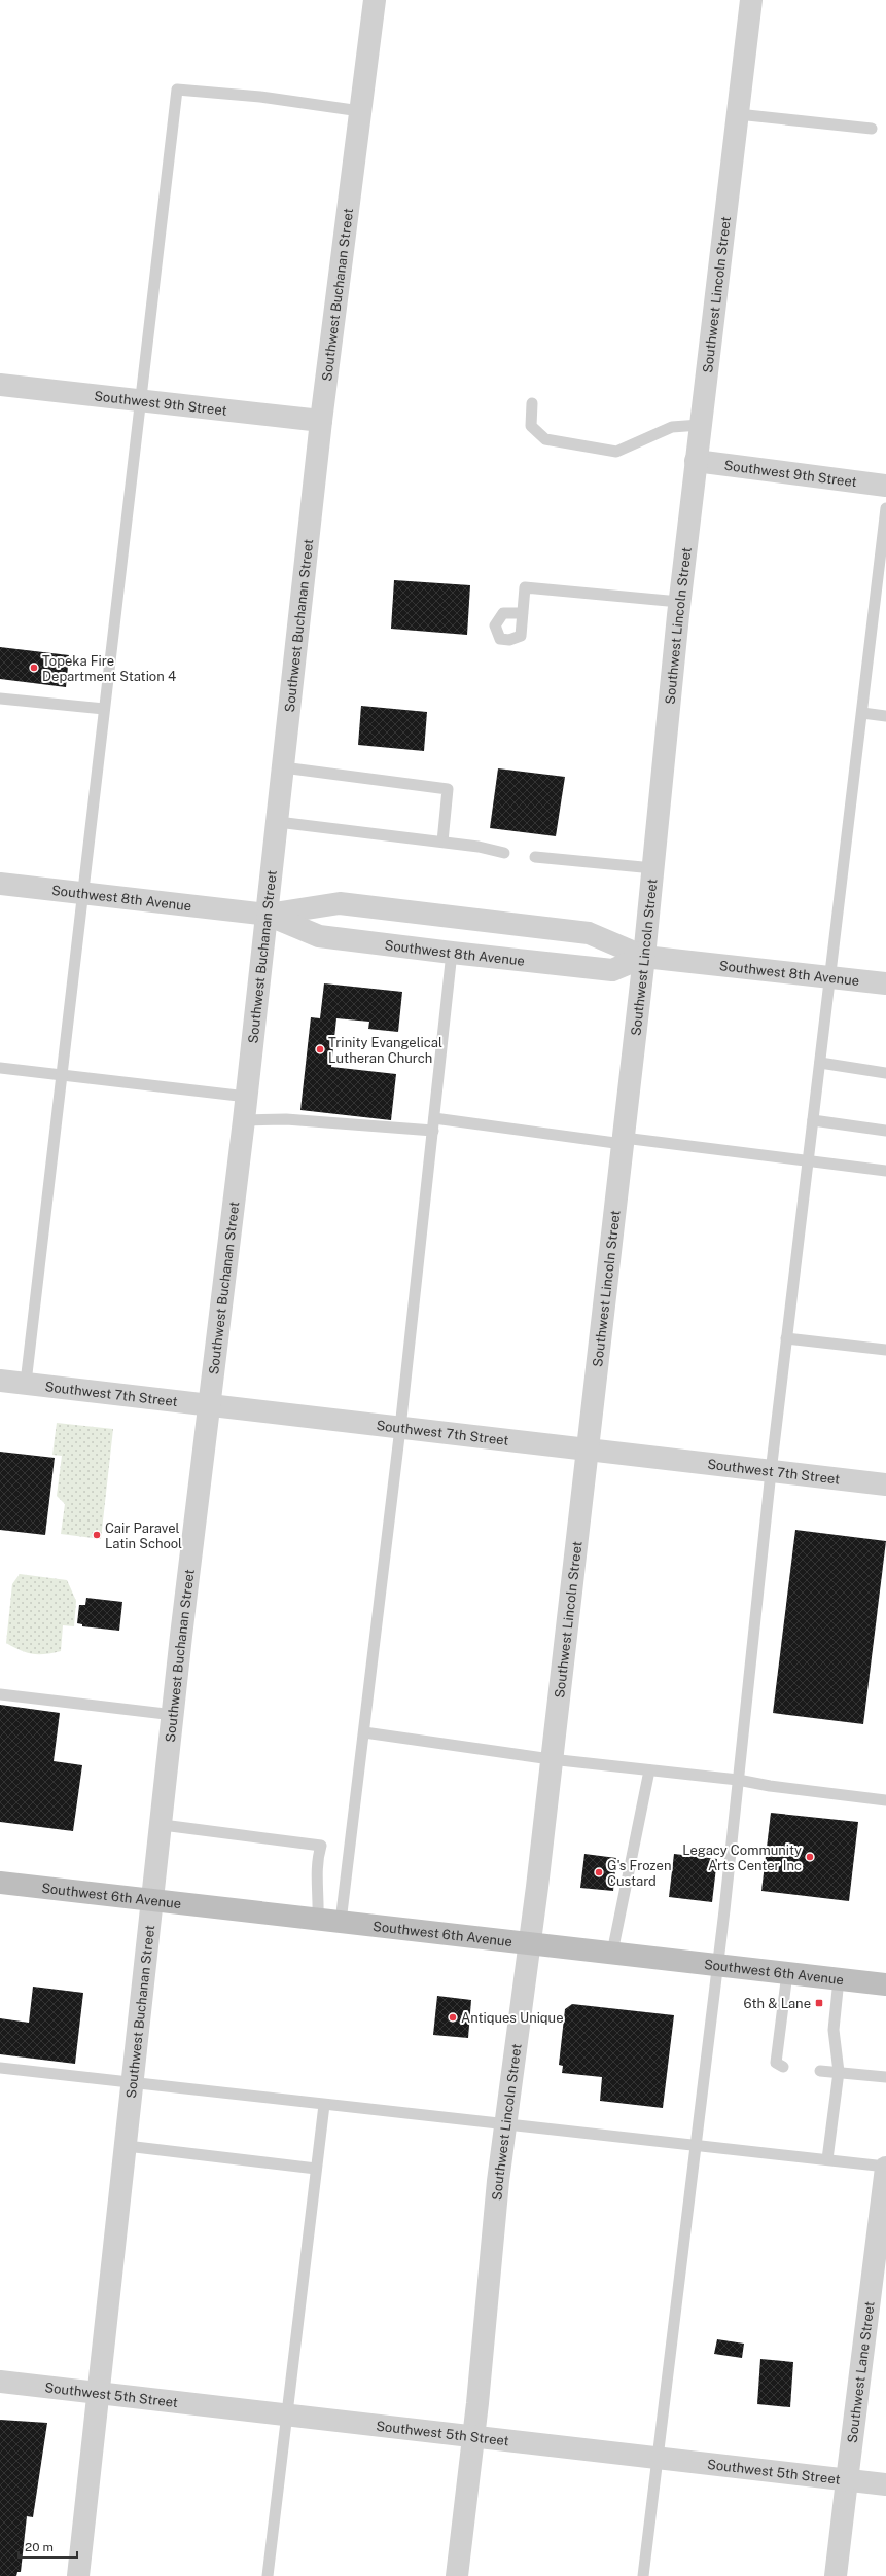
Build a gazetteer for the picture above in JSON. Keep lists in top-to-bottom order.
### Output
{
  "streets": {
    "main road": ["Southwest 6th Avenue"],
    "street": [
      "Southwest Buchanan Street",
      "Southwest Lincoln Street",
      "Southwest 9th Street",
      "Southwest 8th Avenue",
      "Southwest 7th Street",
      "Southwest Lane Street",
      "Southwest 5th Street"
    ]
  },
  "crossings": [
    ["Southwest Buchanan Street", "Southwest 9th Street"],
    ["Southwest Buchanan Street", "Southwest 8th Avenue"],
    ["Southwest Buchanan Street", "Southwest 7th Street"],
    ["Southwest Buchanan Street", "Southwest 6th Avenue"],
    ["Southwest Buchanan Street", "Southwest 5th Street"],
    ["Southwest Lincoln Street", "Southwest 9th Street"],
    ["Southwest Lincoln Street", "Southwest 8th Avenue"],
    ["Southwest Lincoln Street", "Southwest 7th Street"],
    ["Southwest Lincoln Street", "Southwest 6th Avenue"],
    ["Southwest Lincoln Street", "Southwest 5th Street"],
    ["Southwest Lane Street", "Southwest 5th Street"]
  ],
  "places": {
    "other": [
      "Topeka Fire Department Station 4",
      "Trinity Evangelical Lutheran Church",
      "Cair Paravel Latin School",
      "Legacy Community Arts Center Inc",
      "G's Frozen Custard",
      "Antiques Unique"
    ],
    "transit": ["6th & Lane"]
  },
  "scale_bar": "20 m"
}
